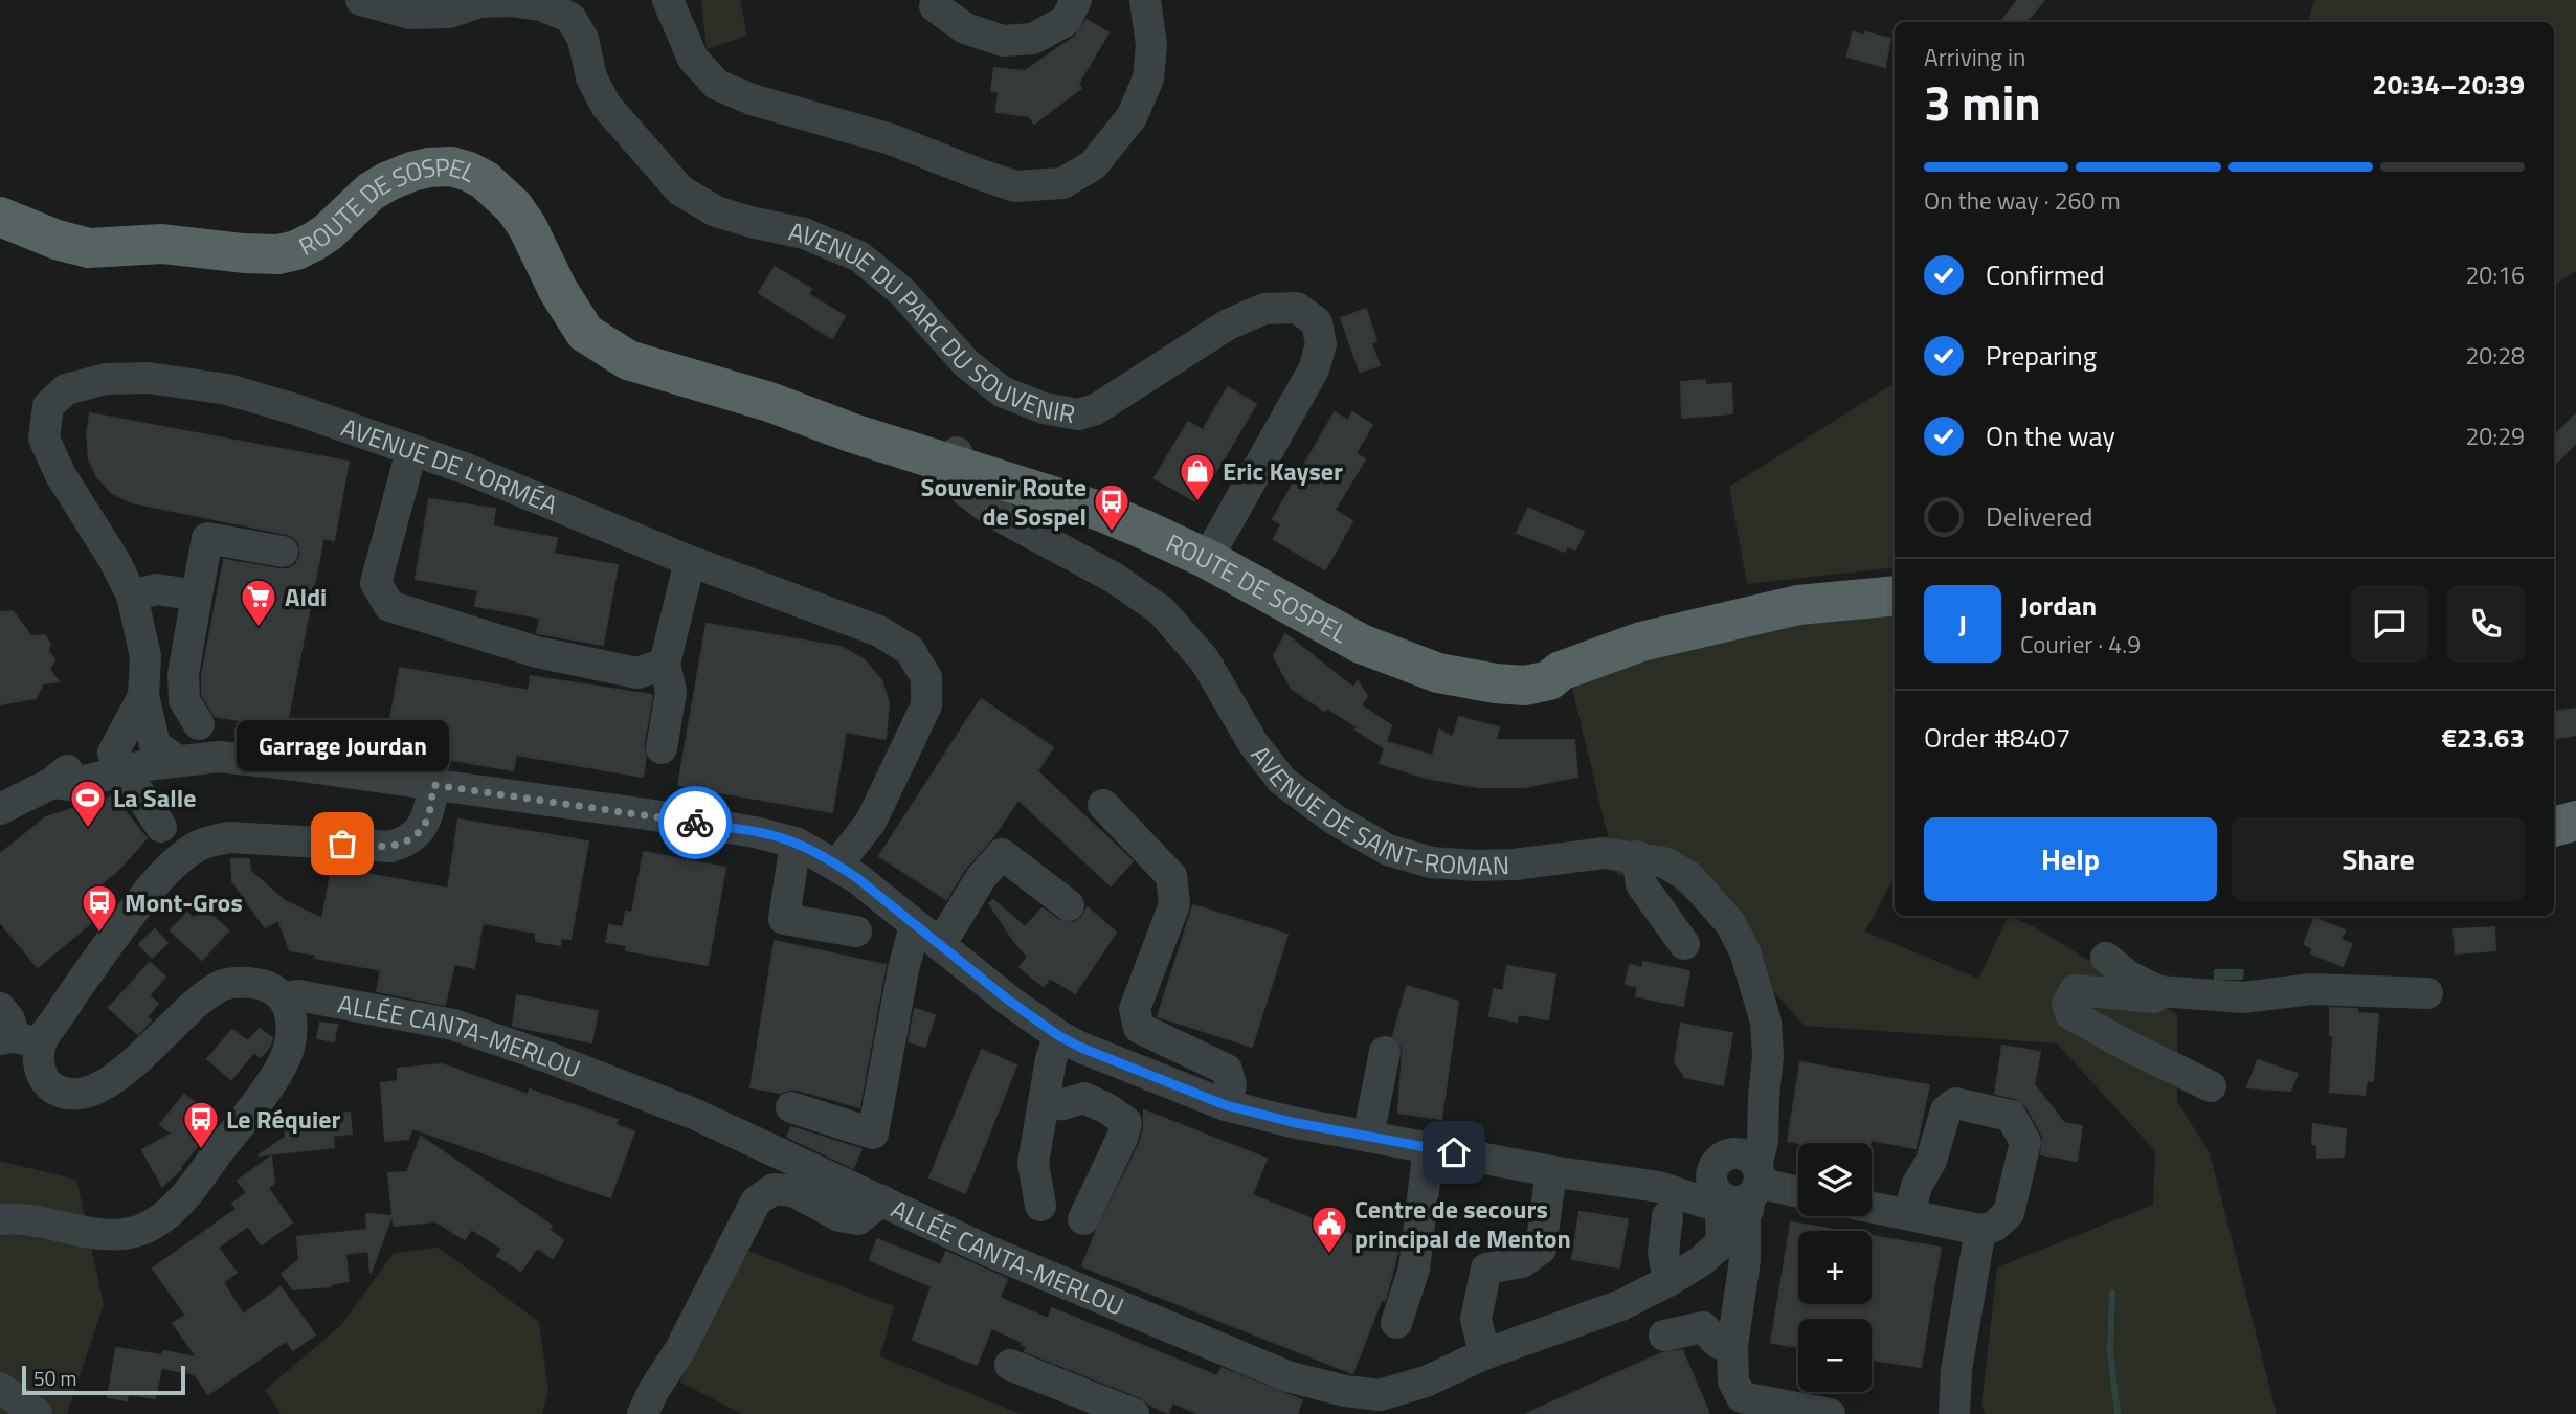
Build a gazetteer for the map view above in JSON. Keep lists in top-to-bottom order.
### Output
{
  "streets": {
    "main road": ["ROUTE DE SOSPEL"],
    "street": [
      "AVENUE DU PARC DU SOUVENIR",
      "AVENUE DE L'ORMÉA",
      "AVENUE DE SAINT-ROMAN",
      "ALLÉE CANTA-MERLOU"
    ]
  },
  "crossings": [
    ["ROUTE DE SOSPEL", "AVENUE DU PARC DU SOUVENIR"],
    ["ROUTE DE SOSPEL", "AVENUE DE SAINT-ROMAN"]
  ],
  "places": {
    "shop": ["Eric Kayser"],
    "bus stop": ["Souvenir Route de Sospel", "Mont-Gros", "Le Réquier"],
    "supermarket": ["Aldi"],
    "sports": ["La Salle"],
    "other": ["Garrage Jourdan"],
    "public building": ["Centre de secours principal de Menton"]
  },
  "scale_bar": "50 m",
  "page": {
    "heading": ["3 min", "Arriving in", "20:34–20:39"],
    "panel": [
      "Jordan",
      "Courier · 4.9",
      "Order #8407",
      "€23.63"
    ],
    "bar": "On the way · 260 m",
    "list": [
      ["Confirmed", "20:16"],
      ["Preparing", "20:28"],
      ["On the way", "20:29"],
      "Delivered"
    ],
    "round": "J",
    "bubble": "Garrage Jourdan",
    "buttons": ["Help", "Share"],
    "map_buttons": ["+", "−"],
    "scale": "50 m"
  }
}
